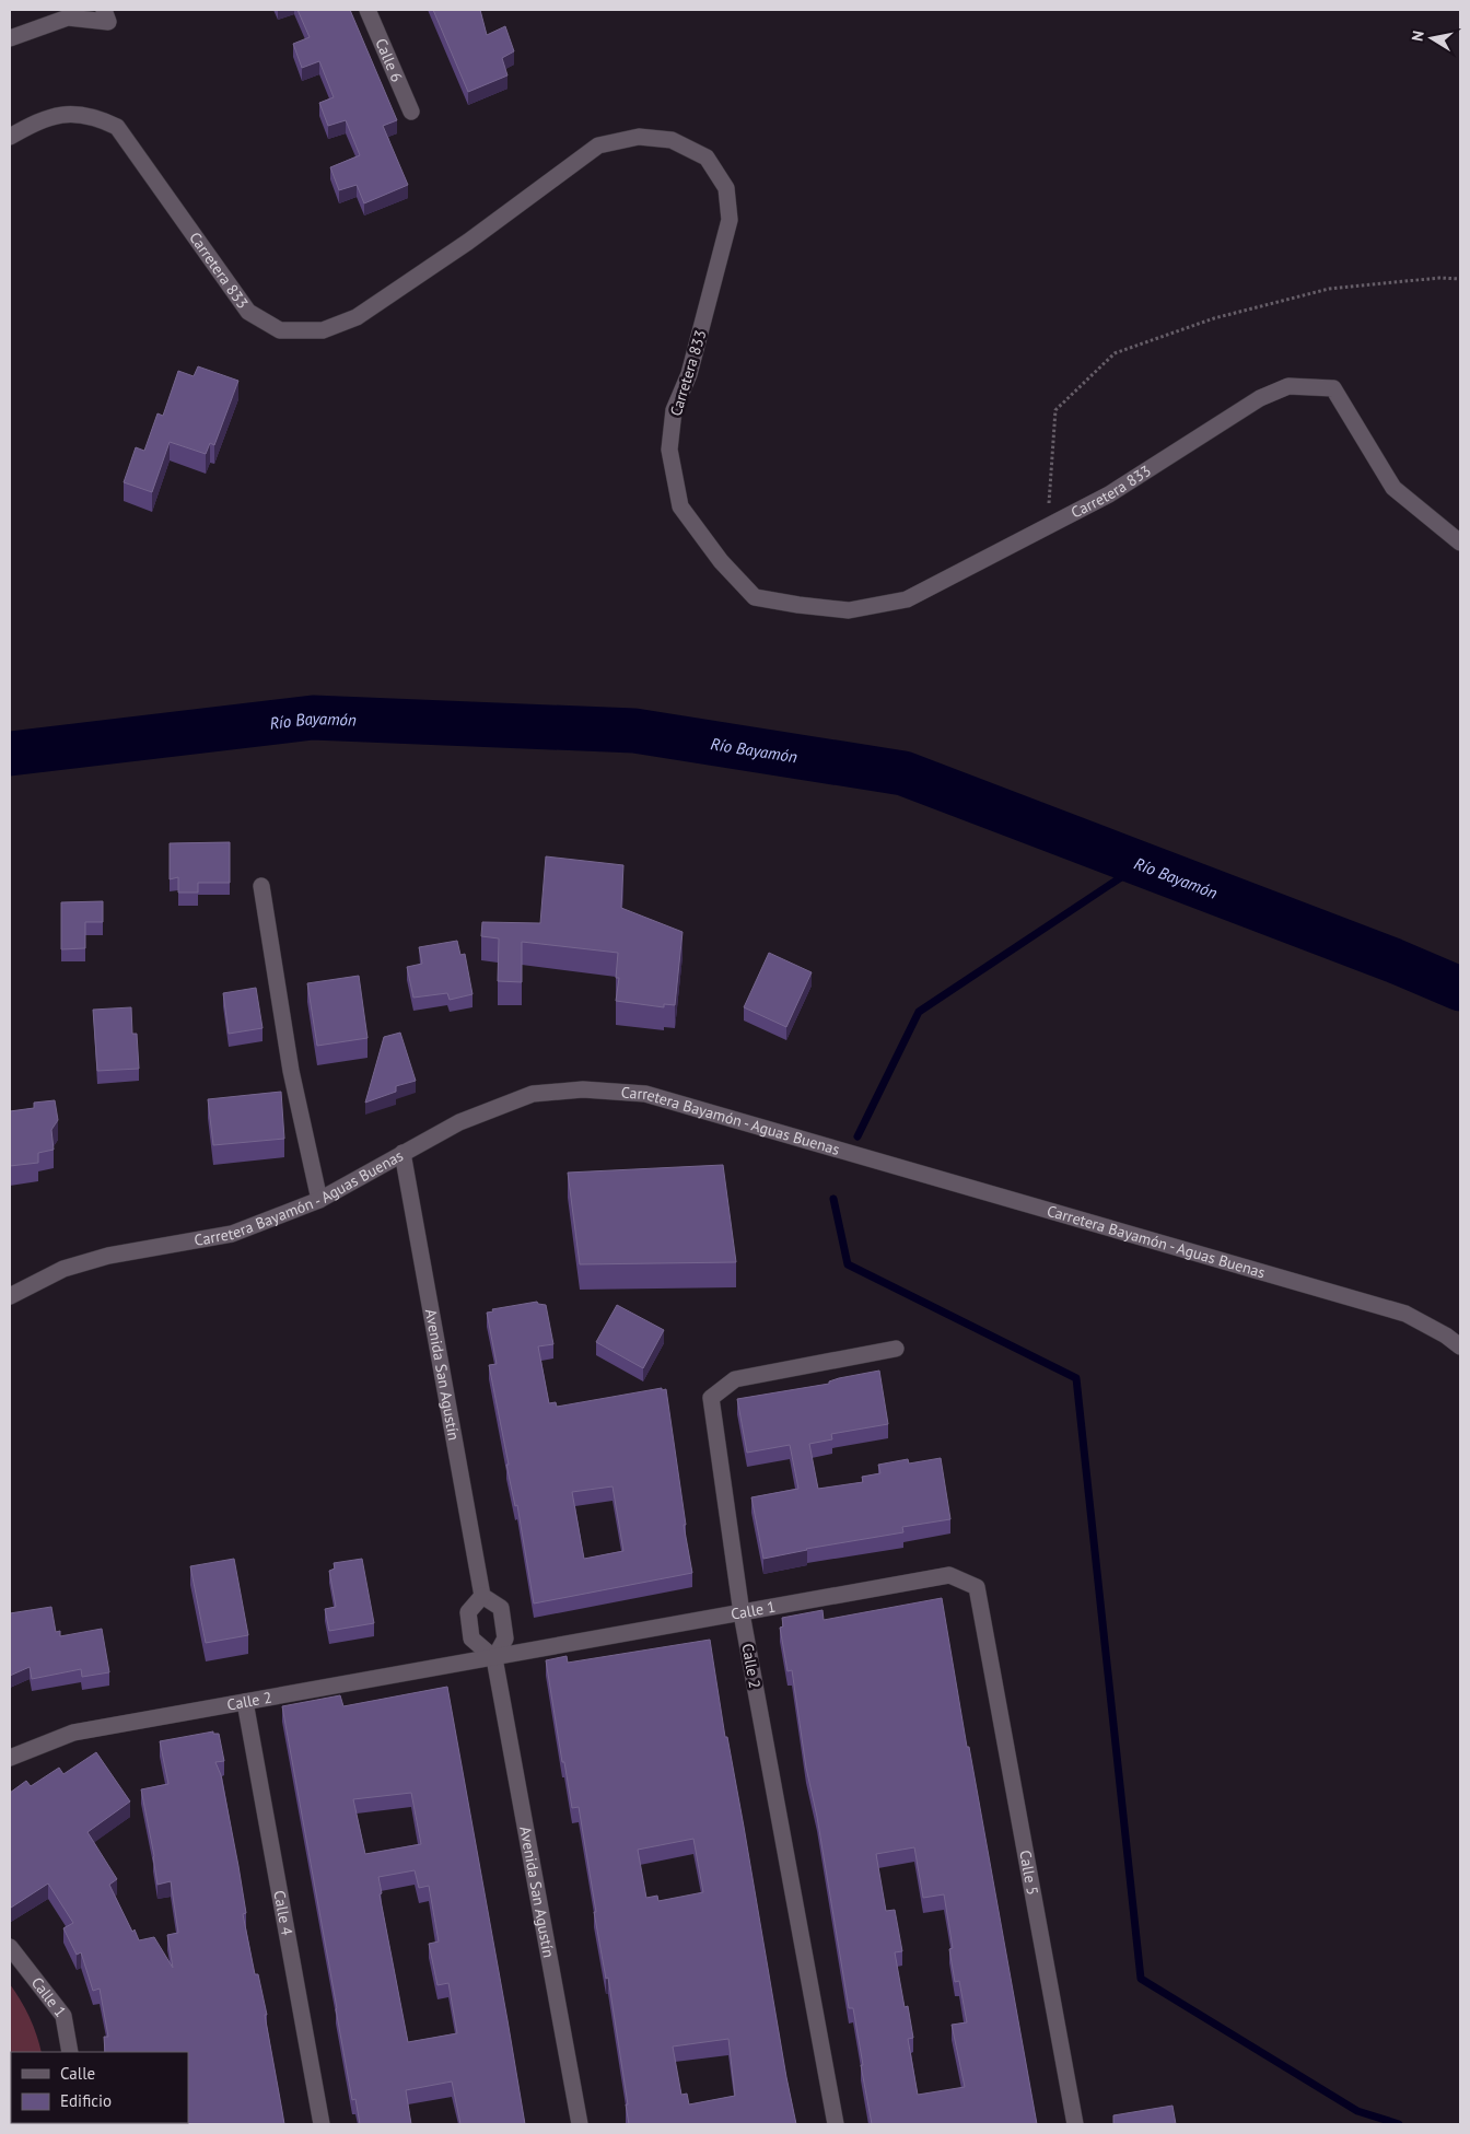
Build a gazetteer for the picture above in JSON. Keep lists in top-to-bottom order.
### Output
{
  "streets": {
    "street": [
      "Calle 6",
      "Carretera 833",
      "Carretera Bayamón - Aguas Buenas",
      "Avenida San Agustín",
      "Calle 1",
      "Calle 2",
      "Calle 5",
      "Calle 4"
    ]
  },
  "crossings": [
    ["Carretera Bayamón - Aguas Buenas", "Avenida San Agustín"],
    ["Avenida San Agustín", "Calle 1"],
    ["Avenida San Agustín", "Calle 2"],
    ["Calle 1", "Calle 2"],
    ["Calle 1", "Calle 5"],
    ["Calle 2", "Calle 4"]
  ],
  "water": ["Río Bayamón"],
  "legend": ["Calle", "Edificio"],
  "north": "left"
}
